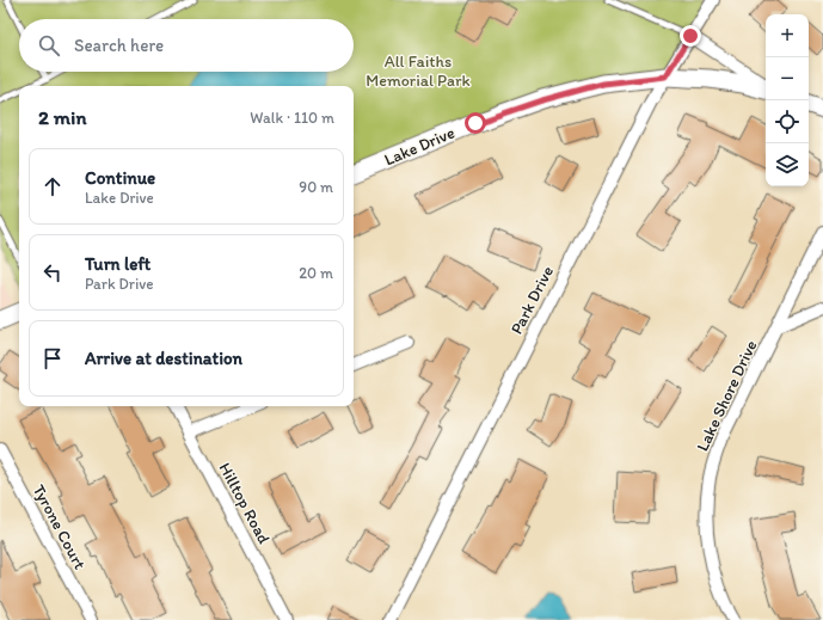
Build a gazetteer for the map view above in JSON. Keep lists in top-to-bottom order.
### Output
{
  "streets": {
    "street": [
      "Lake Drive",
      "Park Drive",
      "Lake Shore Drive",
      "Hilltop Road",
      "Tyrone Court"
    ]
  },
  "crossings": [
    ["Lake Drive", "Park Drive"]
  ],
  "parks": ["All Faiths Memorial Park"],
  "page": {
    "map_buttons": ["+", "−"],
    "search": "Search here",
    "heading": ["2 min", "Walk · 110 m"],
    "list": [
      ["Continue", "Lake Drive", "90 m"],
      ["Turn left", "Park Drive", "20 m"],
      "Arrive at destination"
    ]
  }
}
